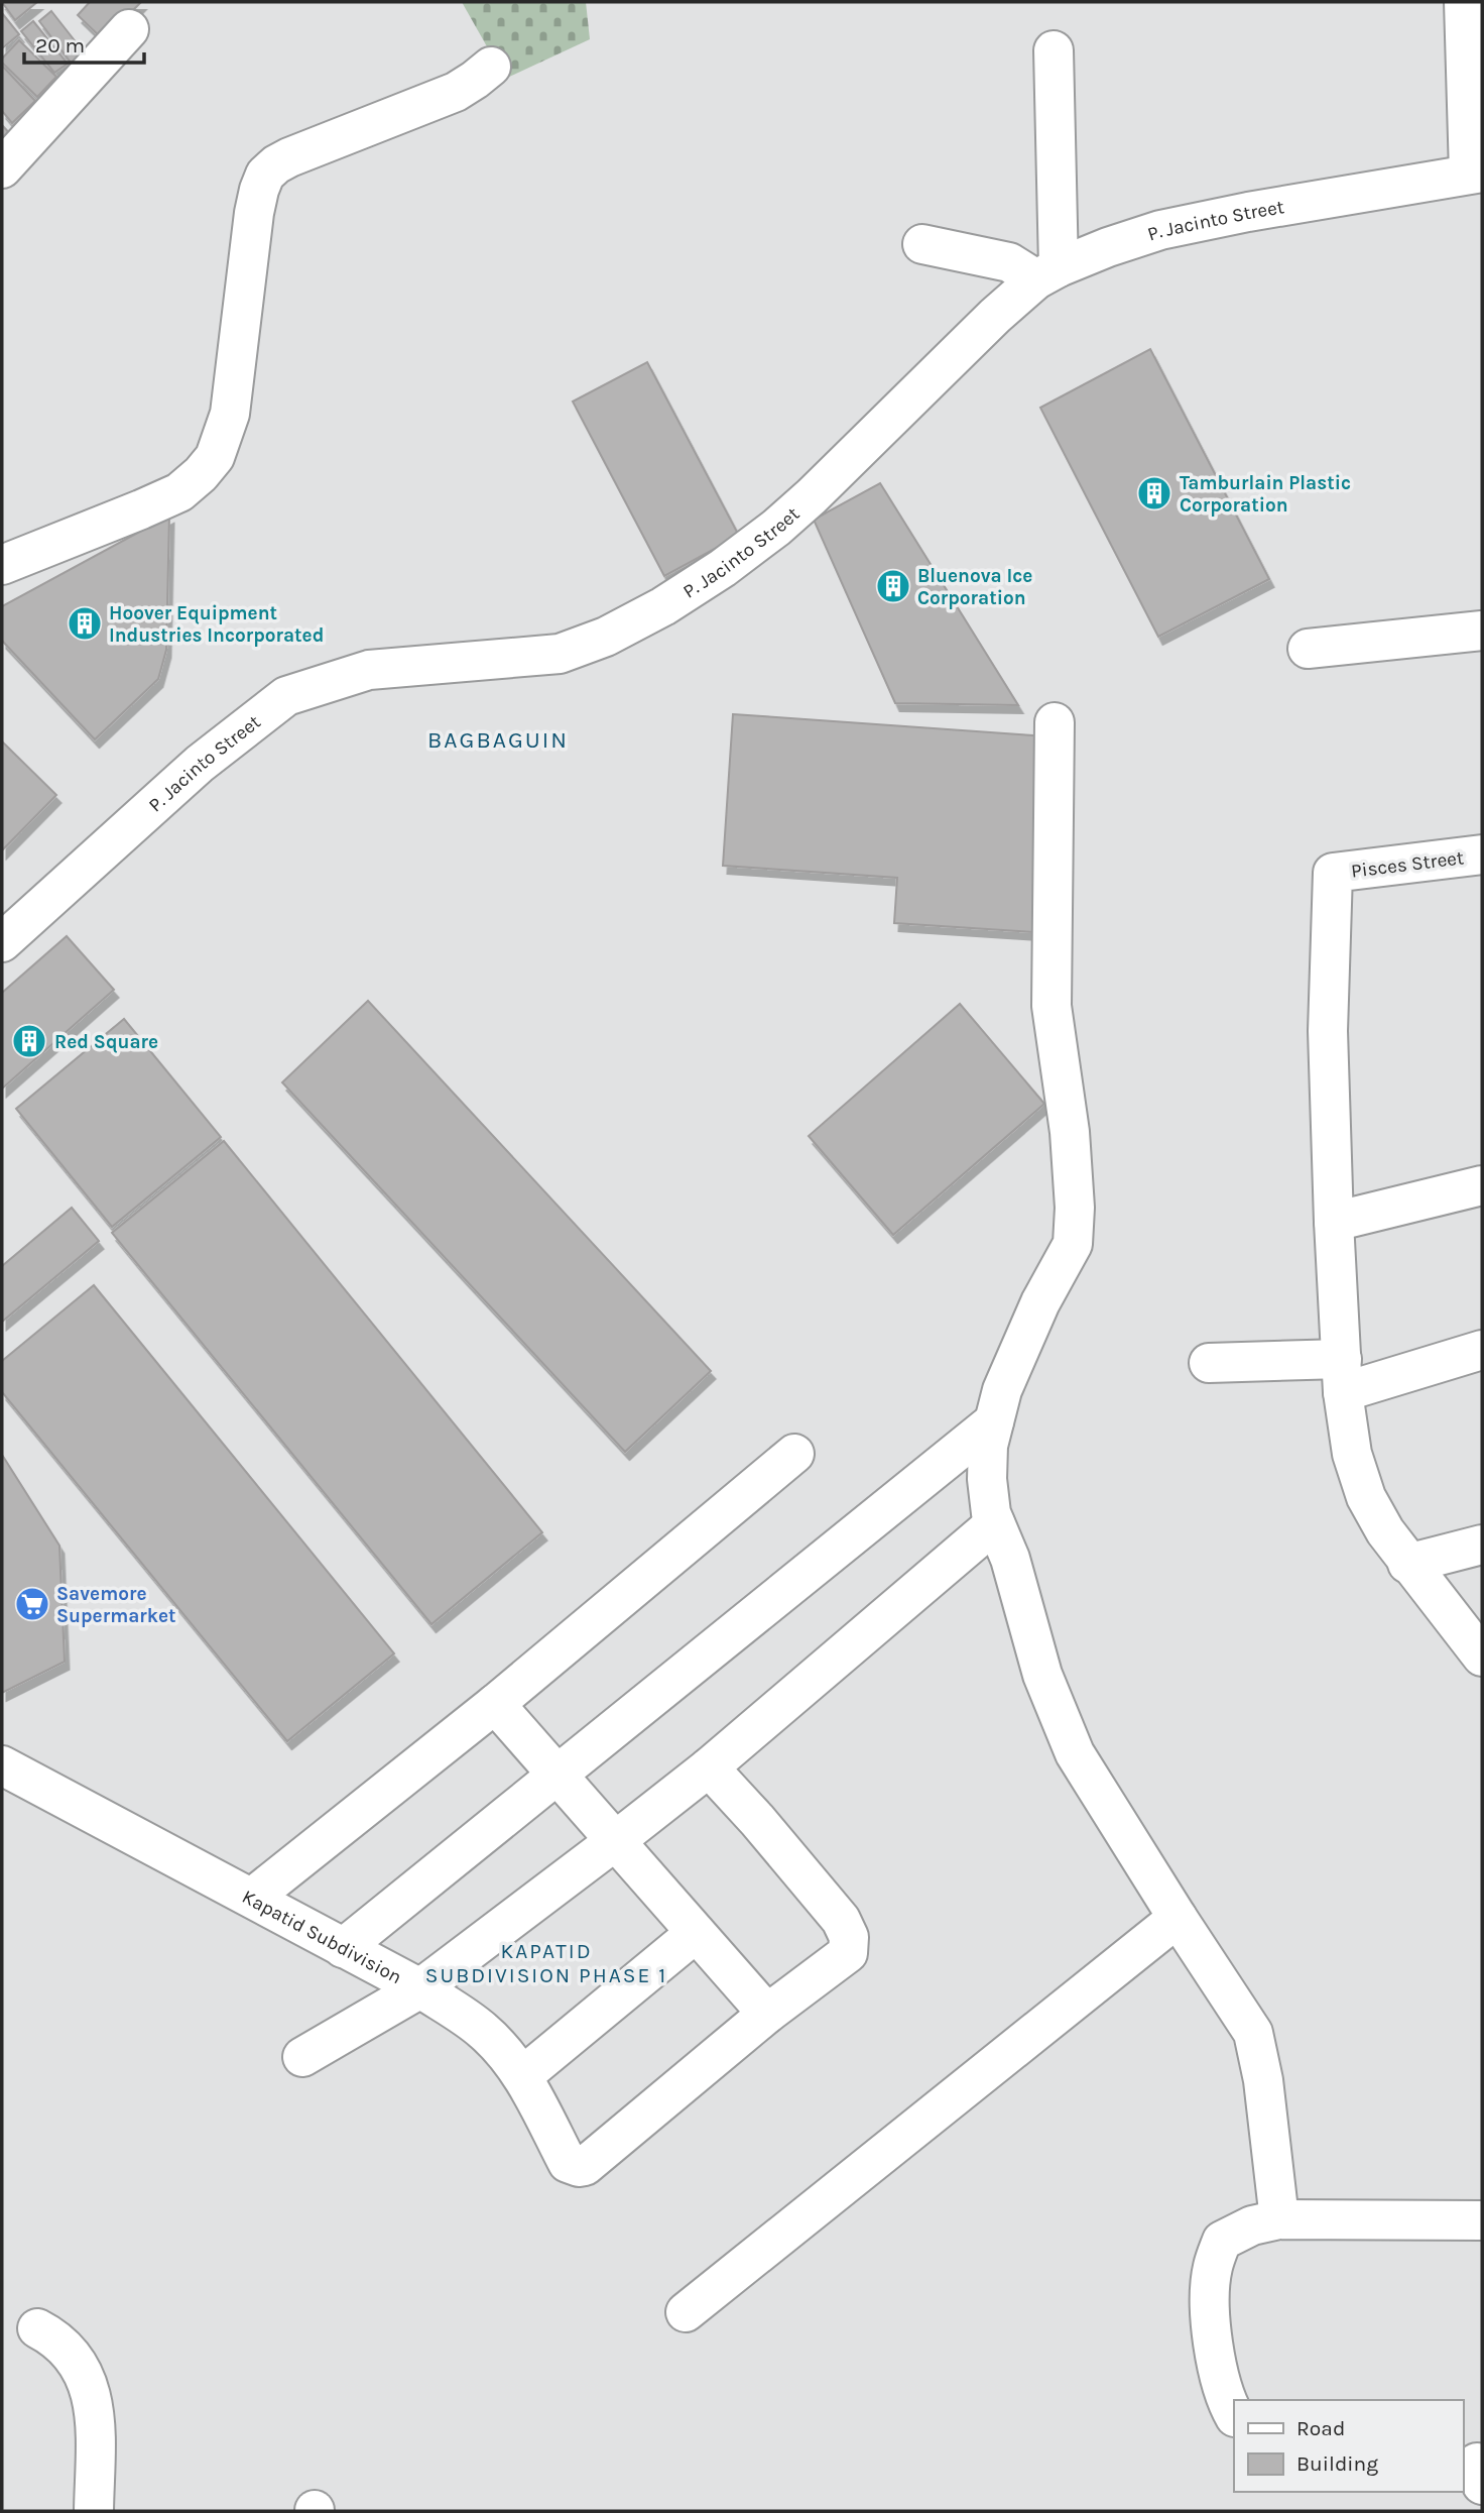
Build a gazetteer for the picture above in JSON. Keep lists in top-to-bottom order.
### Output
{
  "streets": {
    "street": ["P. Jacinto Street", "Pisces Street", "Kapatid Subdivision"]
  },
  "districts": ["BAGBAGUIN", "KAPATID SUBDIVISION PHASE 1"],
  "places": {
    "building": [
      "Tamburlain Plastic Corporation",
      "Bluenova Ice Corporation",
      "Hoover Equipment Industries Incorporated",
      "Red Square"
    ],
    "supermarket": ["Savemore Supermarket"]
  },
  "legend": ["Road", "Building"],
  "scale_bar": "20 m"
}
